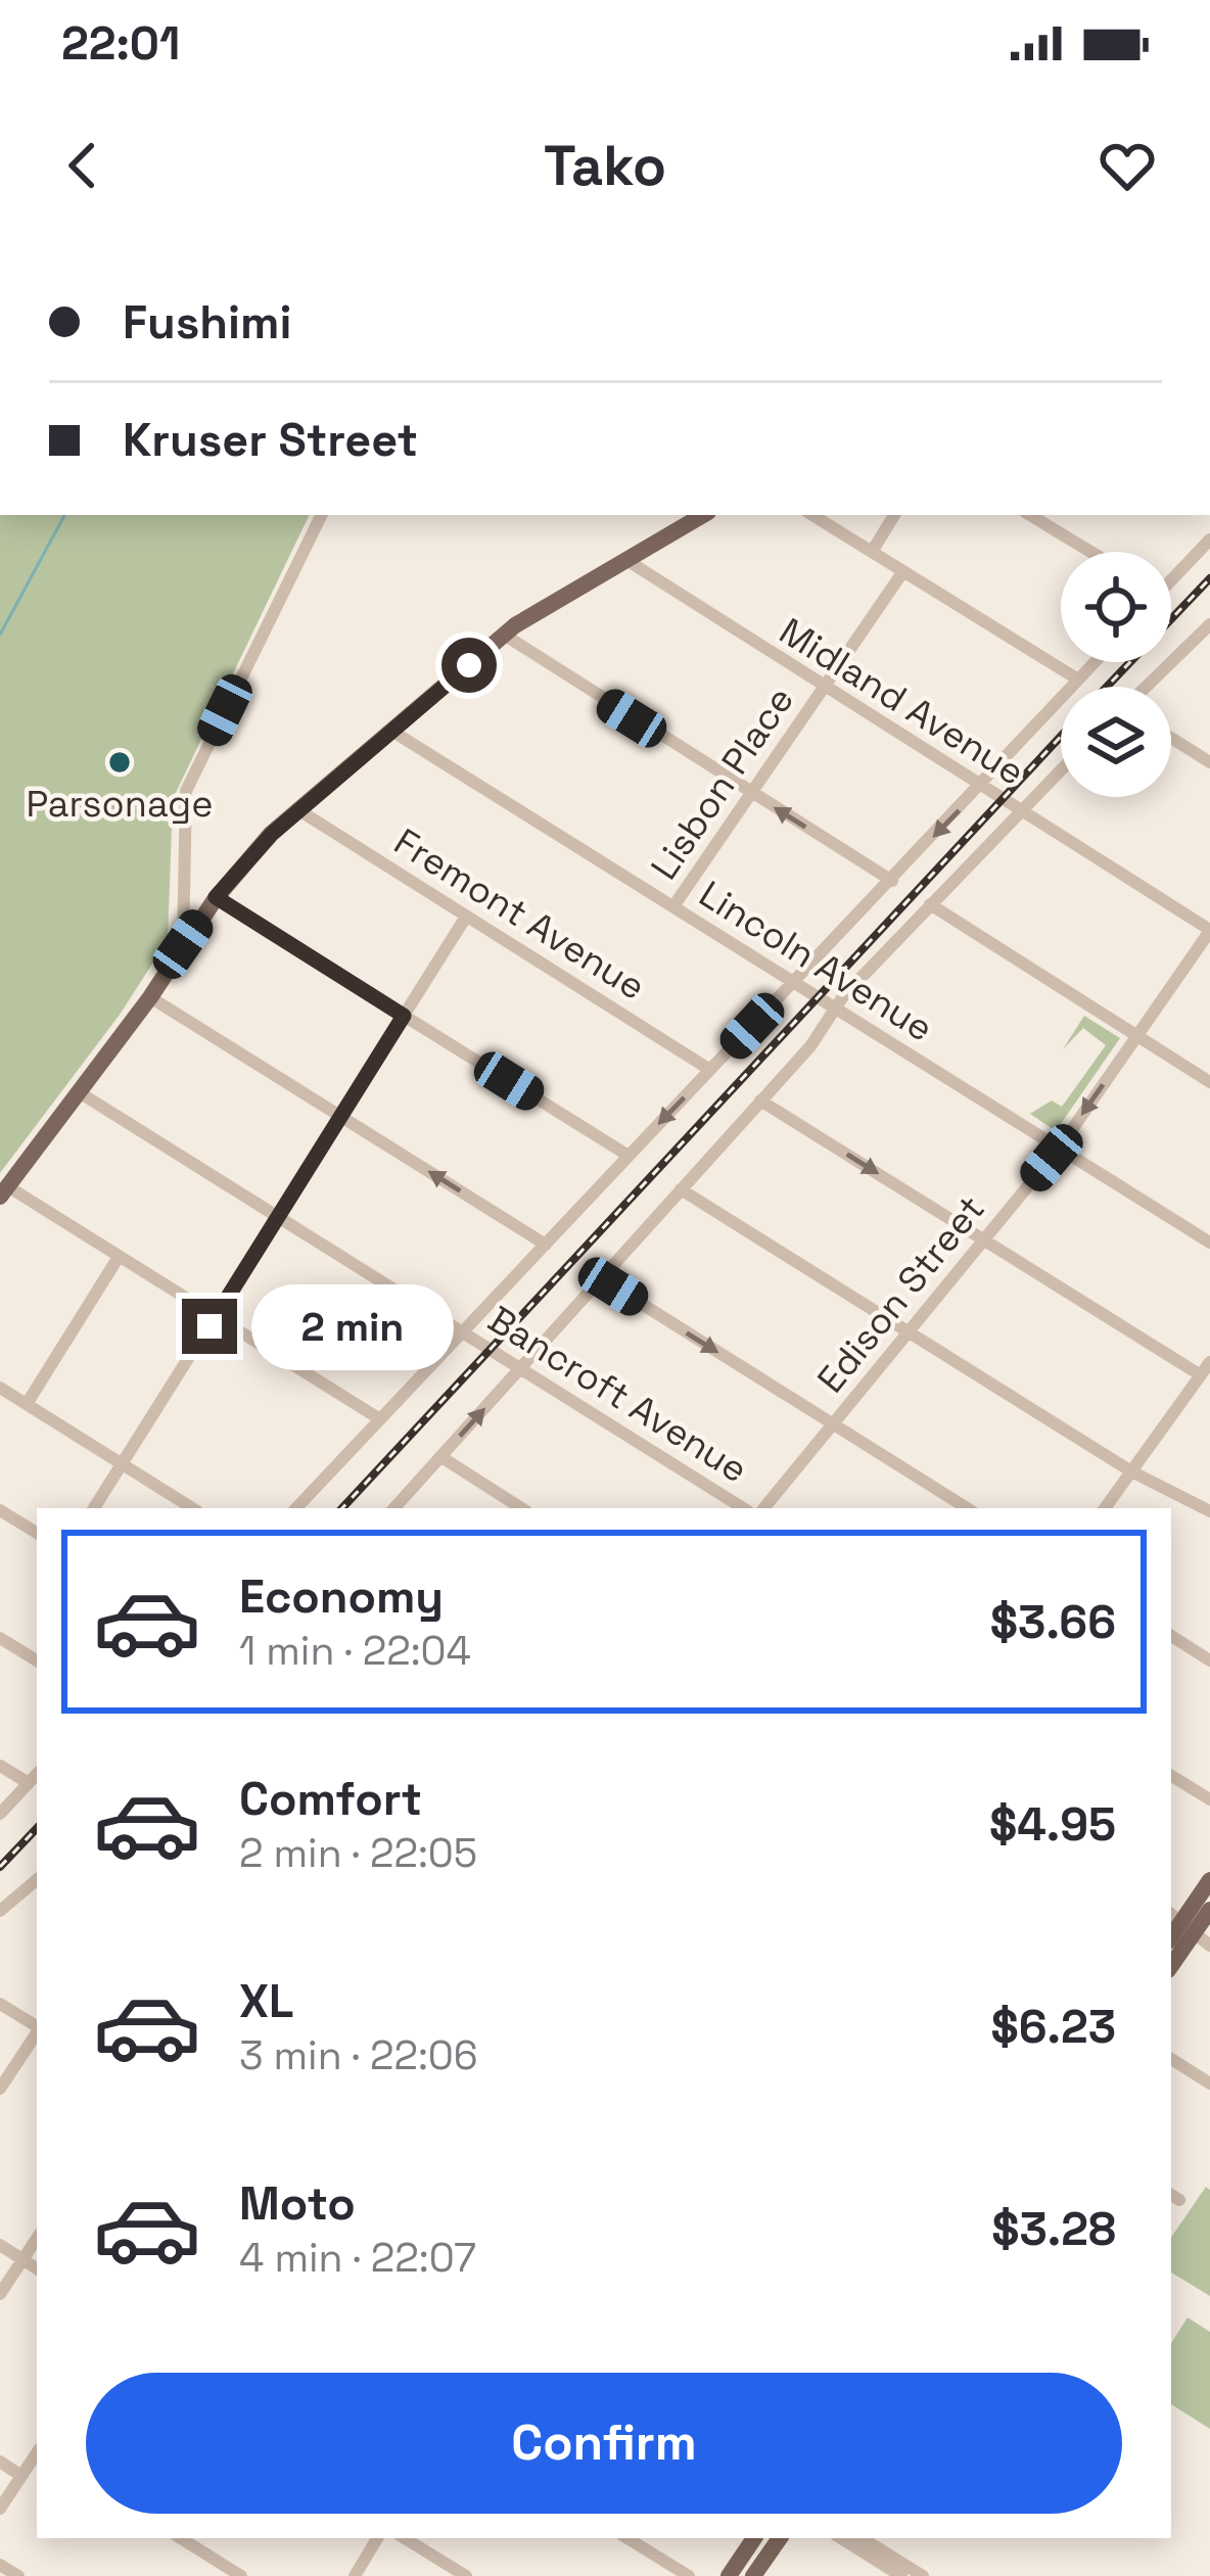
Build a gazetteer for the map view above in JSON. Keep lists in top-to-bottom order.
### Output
{
  "streets": {
    "street": [
      "Midland Avenue",
      "Lisbon Place",
      "Fremont Avenue",
      "Lincoln Avenue",
      "Edison Street",
      "Bancroft Avenue"
    ]
  },
  "crossings": [
    ["Midland Avenue", "Lisbon Place"],
    ["Midland Avenue", "Edison Street"],
    ["Lisbon Place", "Lincoln Avenue"],
    ["Lincoln Avenue", "Edison Street"]
  ],
  "places": ["Parsonage"],
  "page": {
    "status": "22:01",
    "header": "Tako",
    "banner": ["Fushimi", "Kruser Street"],
    "bubble": "2 min",
    "list": [
      {
        "name": "Economy",
        "note": "1 min · 22:04",
        "value": "$3.66"
      },
      {
        "name": "Comfort",
        "note": "2 min · 22:05",
        "value": "$4.95"
      },
      {
        "name": "XL",
        "note": "3 min · 22:06",
        "value": "$6.23"
      },
      {
        "name": "Moto",
        "note": "4 min · 22:07",
        "value": "$3.28"
      }
    ],
    "buttons": "Confirm"
  }
}
